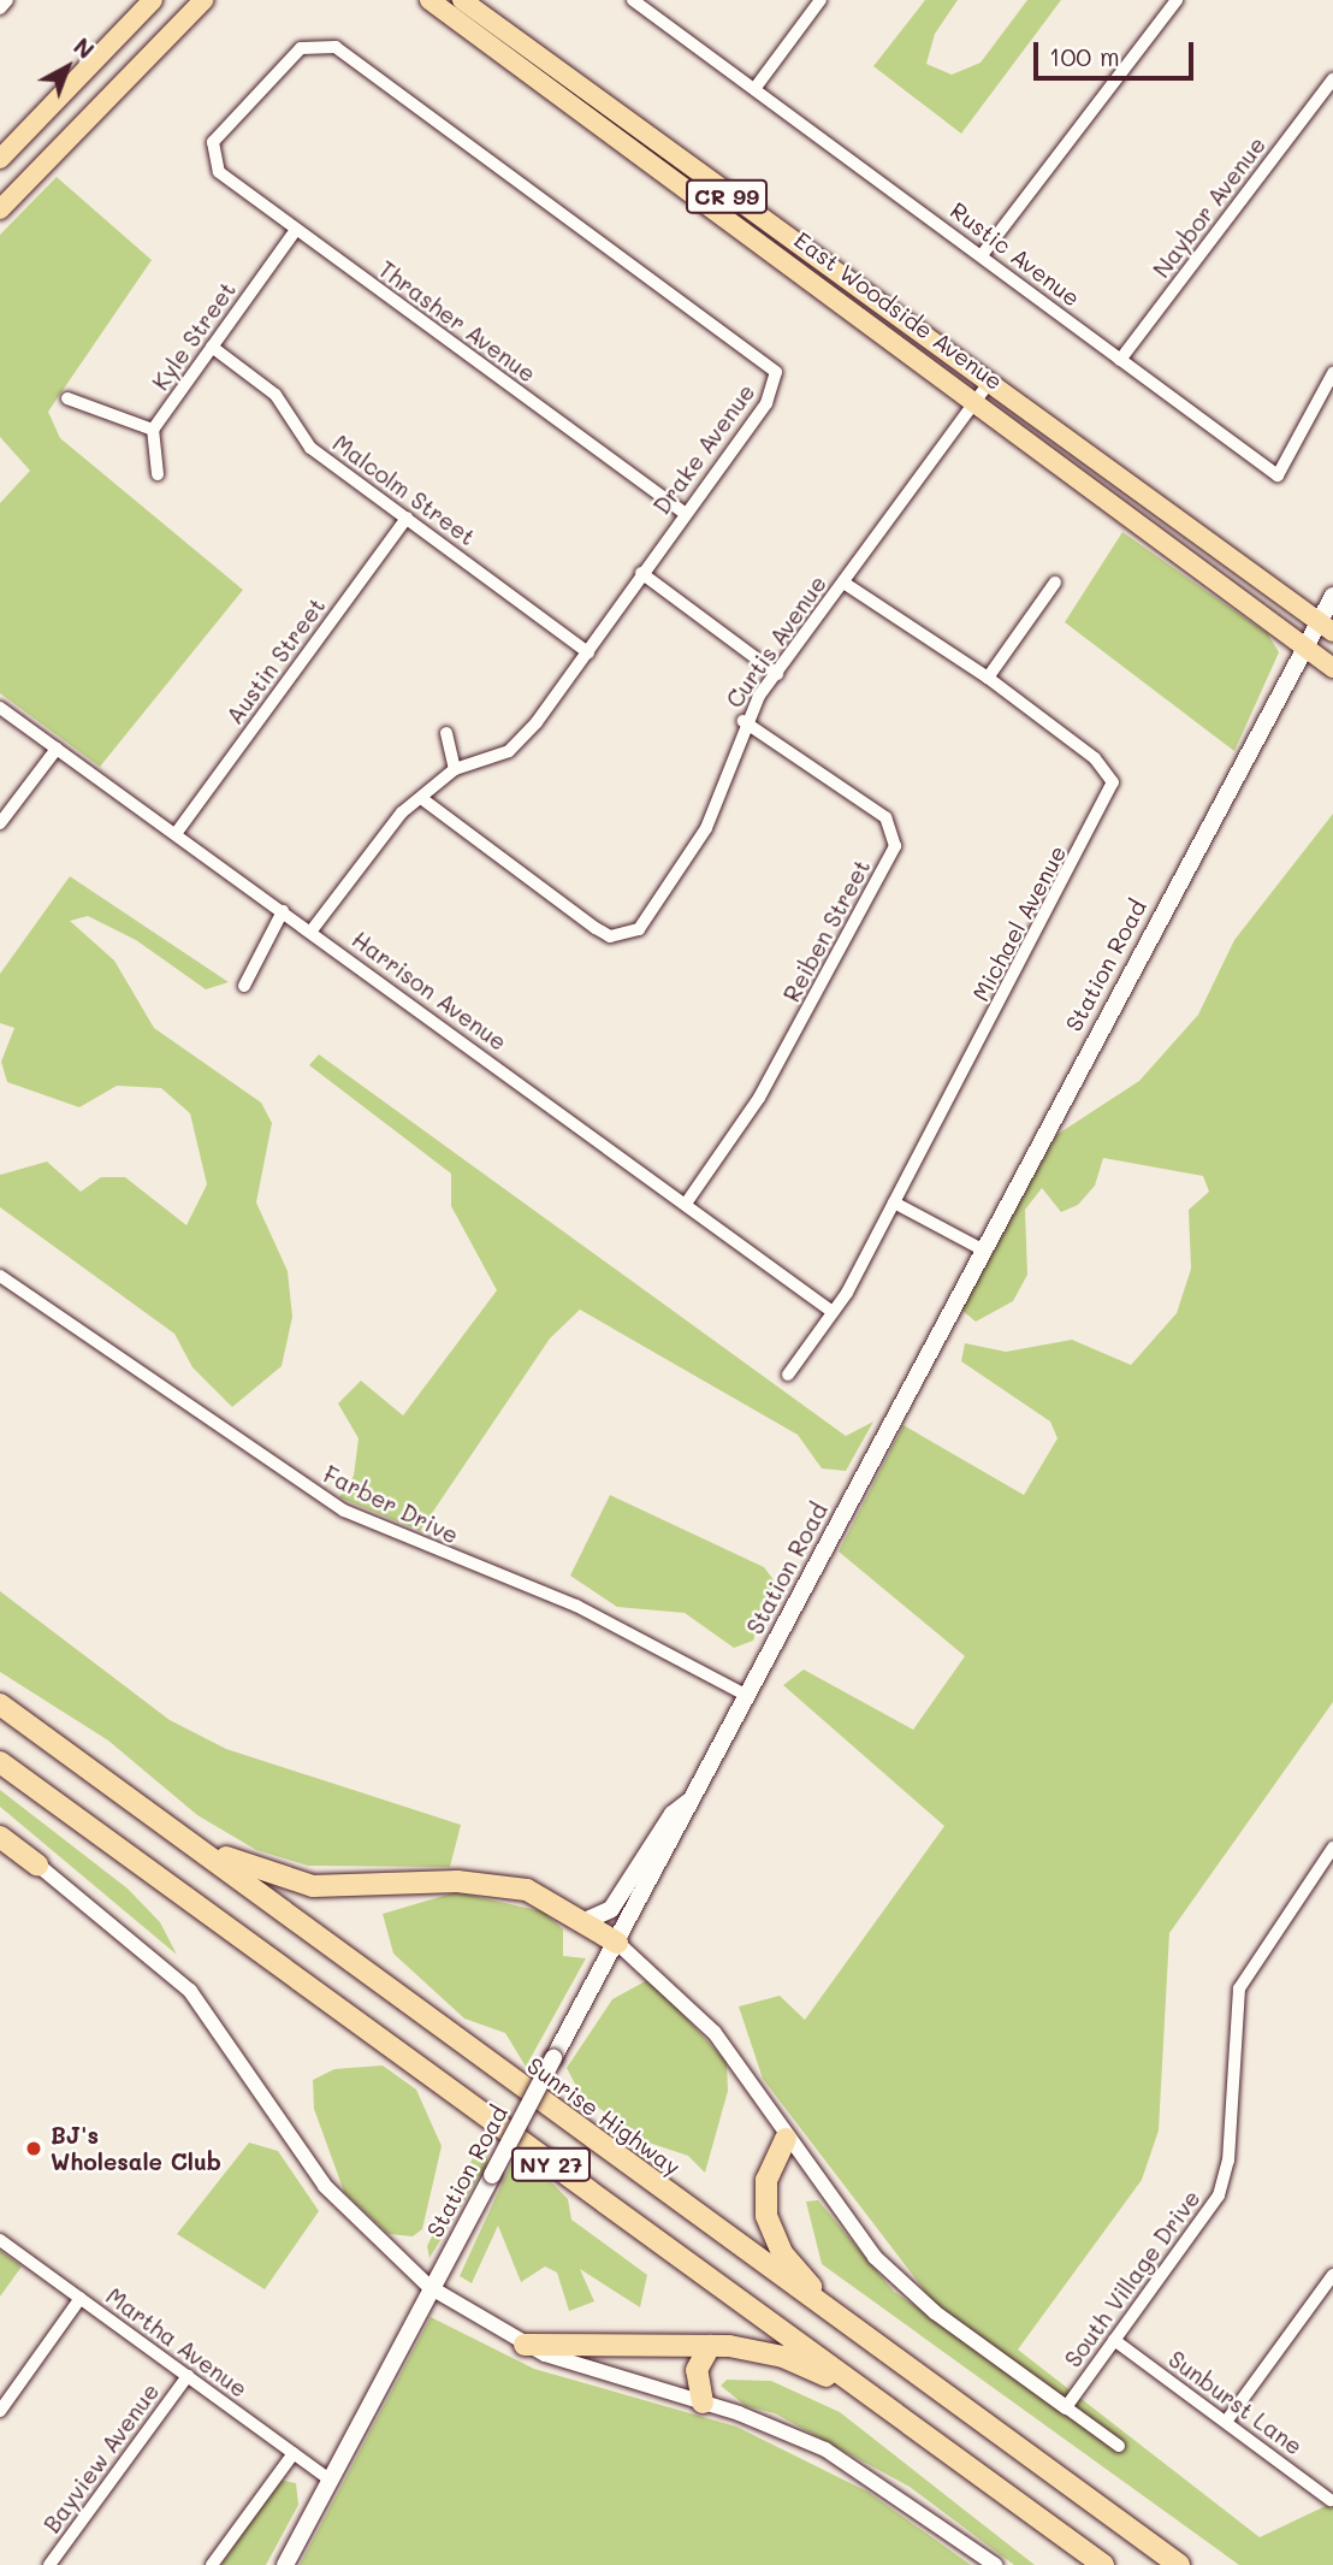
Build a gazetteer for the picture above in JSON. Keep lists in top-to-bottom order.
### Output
{
  "streets": {
    "highway": ["Sunrise Highway", "NY 27"],
    "main road": ["CR 99", "East Woodside Avenue", "Station Road"],
    "street": [
      "Naybor Avenue",
      "Rustic Avenue",
      "Thrasher Avenue",
      "Kyle Street",
      "Drake Avenue",
      "Malcolm Street",
      "Curtis Avenue",
      "Austin Street",
      "Michael Avenue",
      "Reiben Street",
      "Harrison Avenue",
      "Farber Drive",
      "South Village Drive",
      "Martha Avenue",
      "Sunburst Lane",
      "Bayview Avenue"
    ]
  },
  "crossings": [
    ["Naybor Avenue", "Rustic Avenue"],
    ["East Woodside Avenue", "Curtis Avenue"],
    ["East Woodside Avenue", "Station Road"],
    ["Thrasher Avenue", "Kyle Street"],
    ["Thrasher Avenue", "Drake Avenue"],
    ["Kyle Street", "Malcolm Street"],
    ["Drake Avenue", "Malcolm Street"],
    ["Drake Avenue", "Curtis Avenue"],
    ["Drake Avenue", "Harrison Avenue"],
    ["Malcolm Street", "Austin Street"],
    ["Curtis Avenue", "Michael Avenue"],
    ["Curtis Avenue", "Reiben Street"],
    ["Austin Street", "Harrison Avenue"],
    ["Michael Avenue", "Harrison Avenue"],
    ["Reiben Street", "Harrison Avenue"],
    ["Station Road", "Farber Drive"],
    ["Station Road", "Martha Avenue"],
    ["South Village Drive", "Sunburst Lane"],
    ["Martha Avenue", "Bayview Avenue"]
  ],
  "places": ["BJ's Wholesale Club"],
  "scale_bar": "100 m",
  "north": "top right"
}
